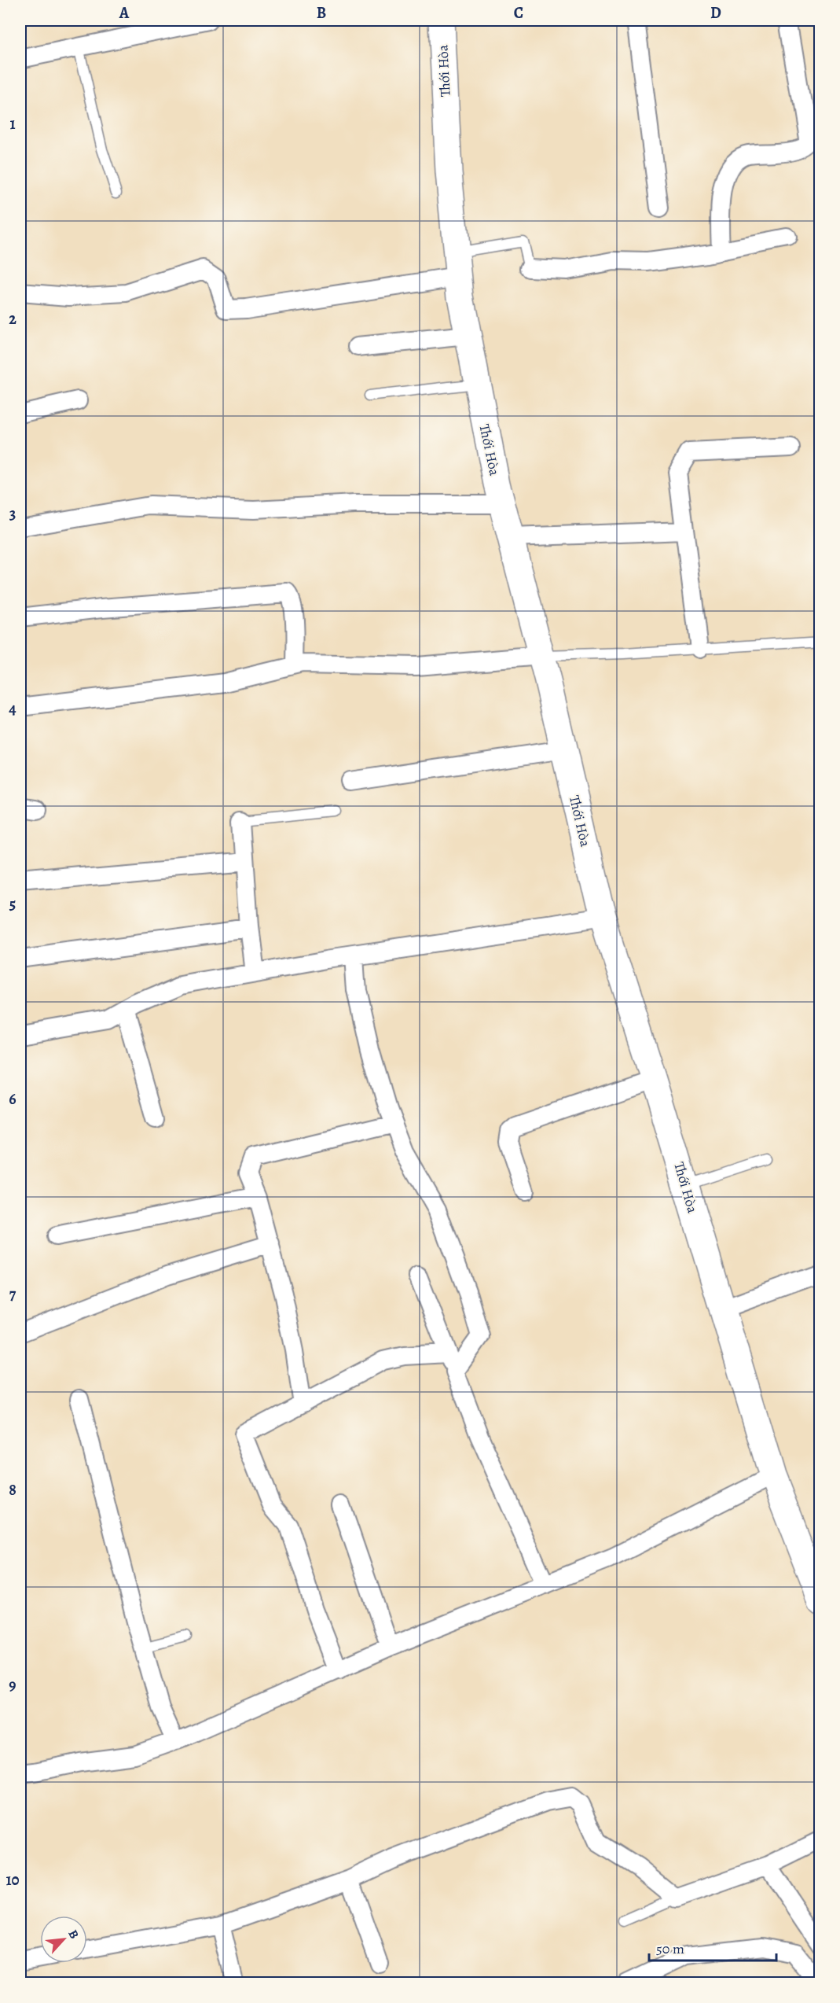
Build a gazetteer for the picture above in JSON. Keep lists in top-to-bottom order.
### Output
{
  "streets": {
    "street": ["Thới Hòa"]
  },
  "scale_bar": "50 m",
  "north": "top right",
  "grid": {
    "columns": [
      "A",
      "B",
      "C",
      "D"
    ],
    "rows": [
      "1",
      "2",
      "3",
      "4",
      "5",
      "6",
      "7",
      "8",
      "9",
      "10"
    ]
  }
}
